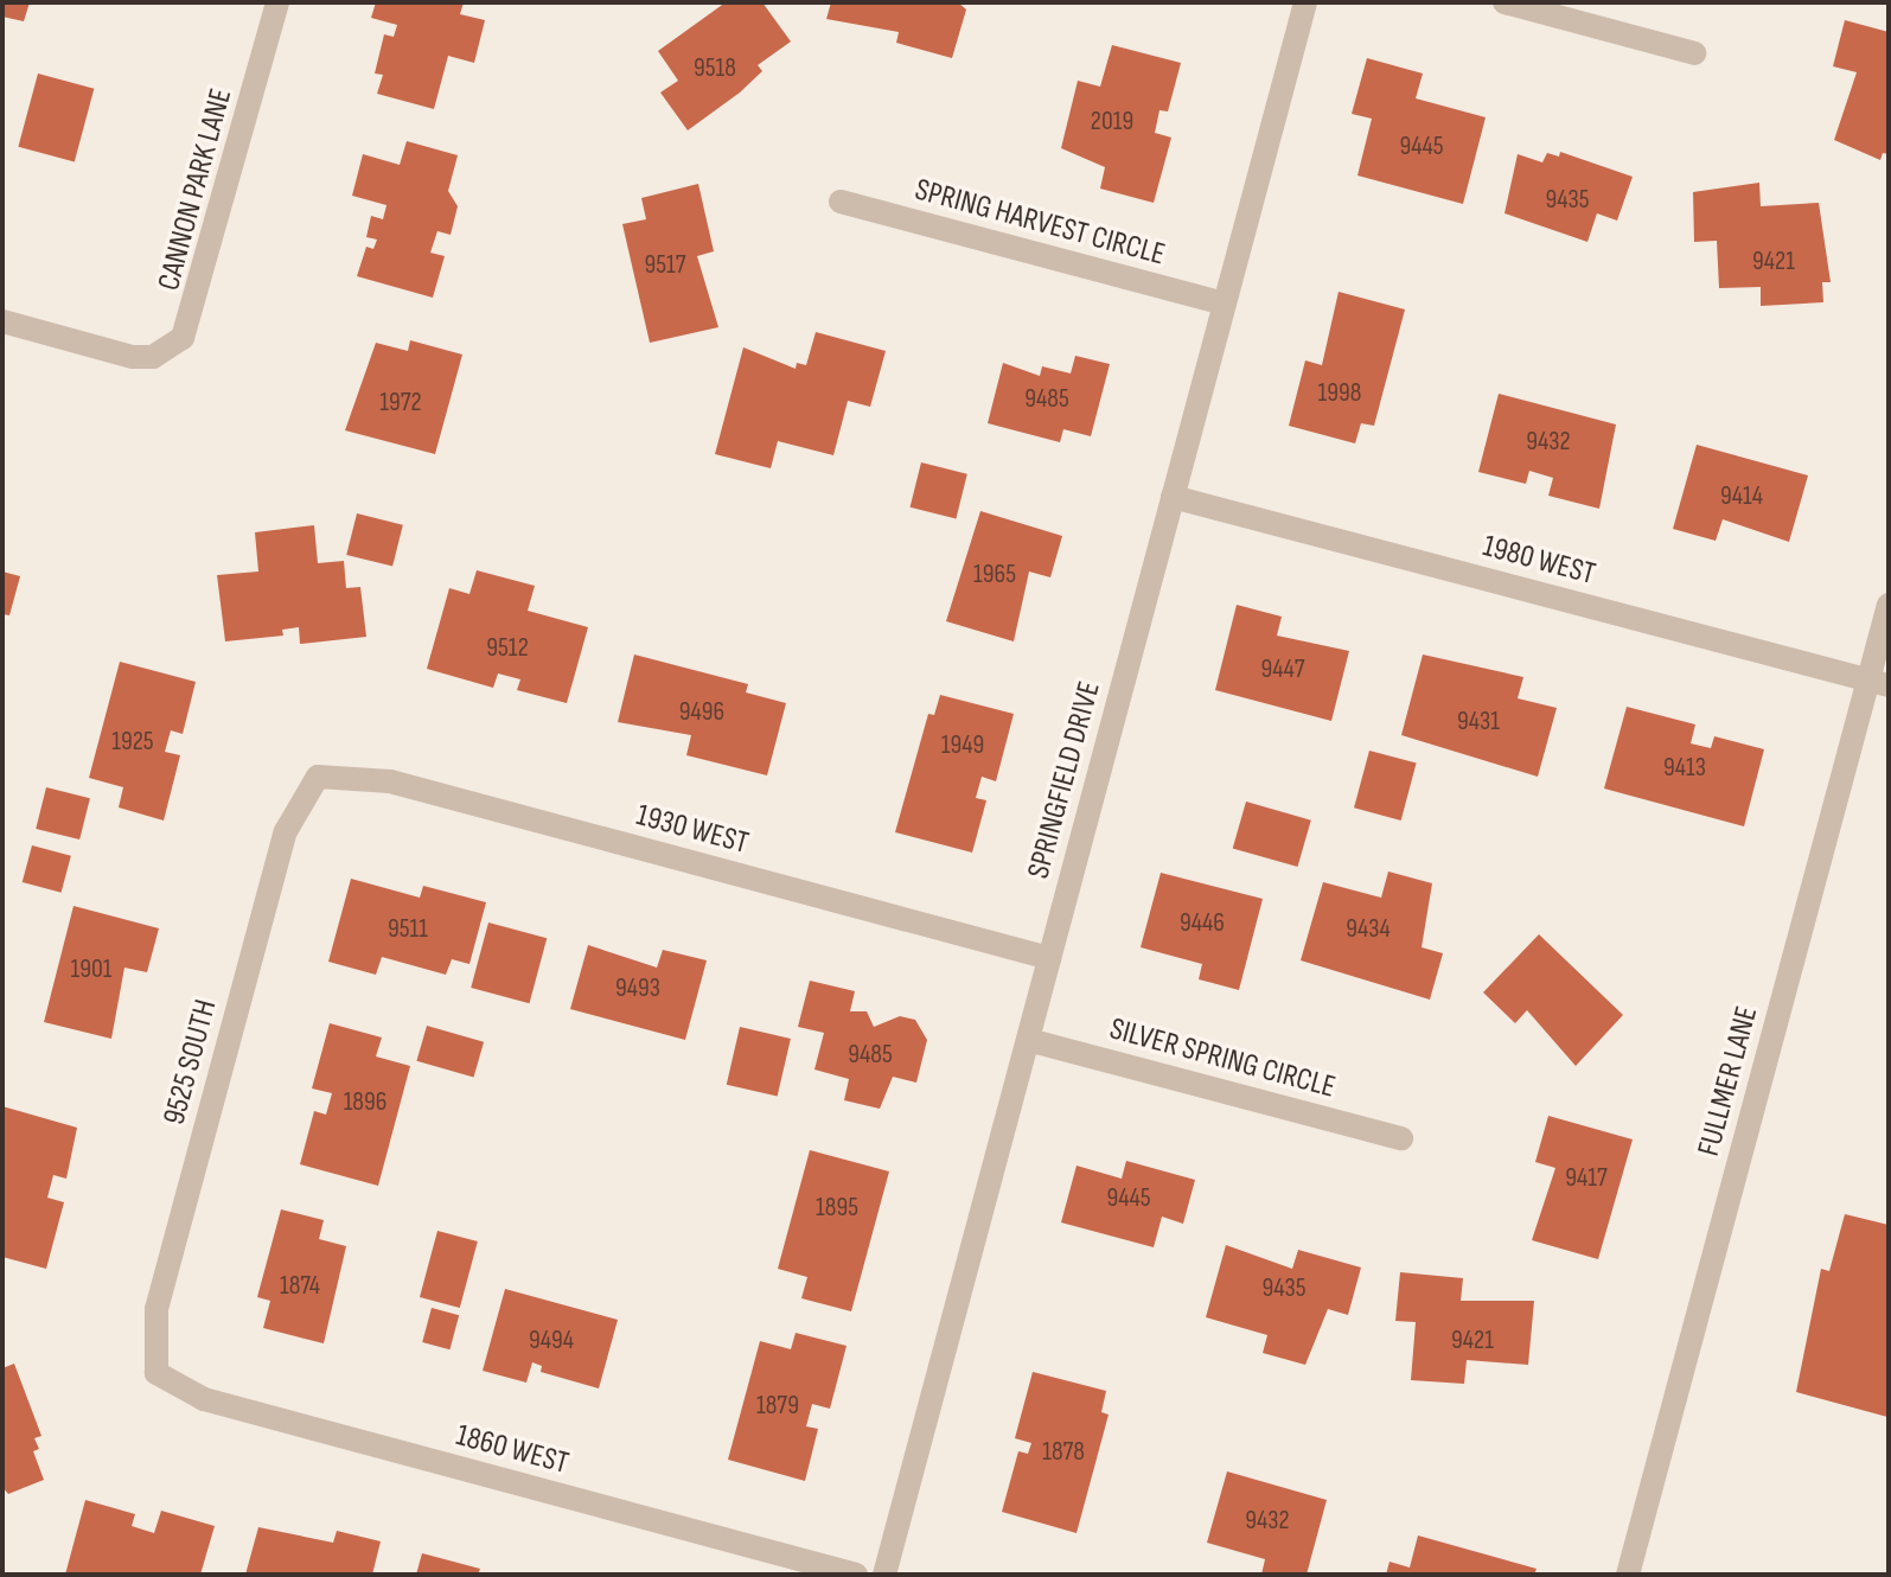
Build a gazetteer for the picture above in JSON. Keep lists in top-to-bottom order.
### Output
{
  "streets": {
    "street": [
      "CANNON PARK LANE",
      "SPRING HARVEST CIRCLE",
      "1980 WEST",
      "SPRINGFIELD DRIVE",
      "1930 WEST",
      "SILVER SPRING CIRCLE",
      "9525 SOUTH",
      "FULLMER LANE",
      "1860 WEST"
    ]
  },
  "crossings": [
    ["SPRING HARVEST CIRCLE", "SPRINGFIELD DRIVE"],
    ["1980 WEST", "SPRINGFIELD DRIVE"],
    ["1980 WEST", "FULLMER LANE"],
    ["SPRINGFIELD DRIVE", "1930 WEST"],
    ["SPRINGFIELD DRIVE", "SILVER SPRING CIRCLE"],
    ["1930 WEST", "9525 SOUTH"],
    ["9525 SOUTH", "1860 WEST"]
  ],
  "house_numbers": [
    "9518",
    "2019",
    "9445",
    "9435",
    "9421",
    "9517",
    "1998",
    "9485",
    "1972",
    "9432",
    "9414",
    "1965",
    "9512",
    "9447",
    "9496",
    "9431",
    "1925",
    "1949",
    "9413",
    "9446",
    "9511",
    "9434",
    "1901",
    "9493",
    "9485",
    "1896",
    "9417",
    "9445",
    "1895",
    "1874",
    "9435",
    "9494",
    "9421",
    "1879",
    "1878",
    "9432"
  ]
}
